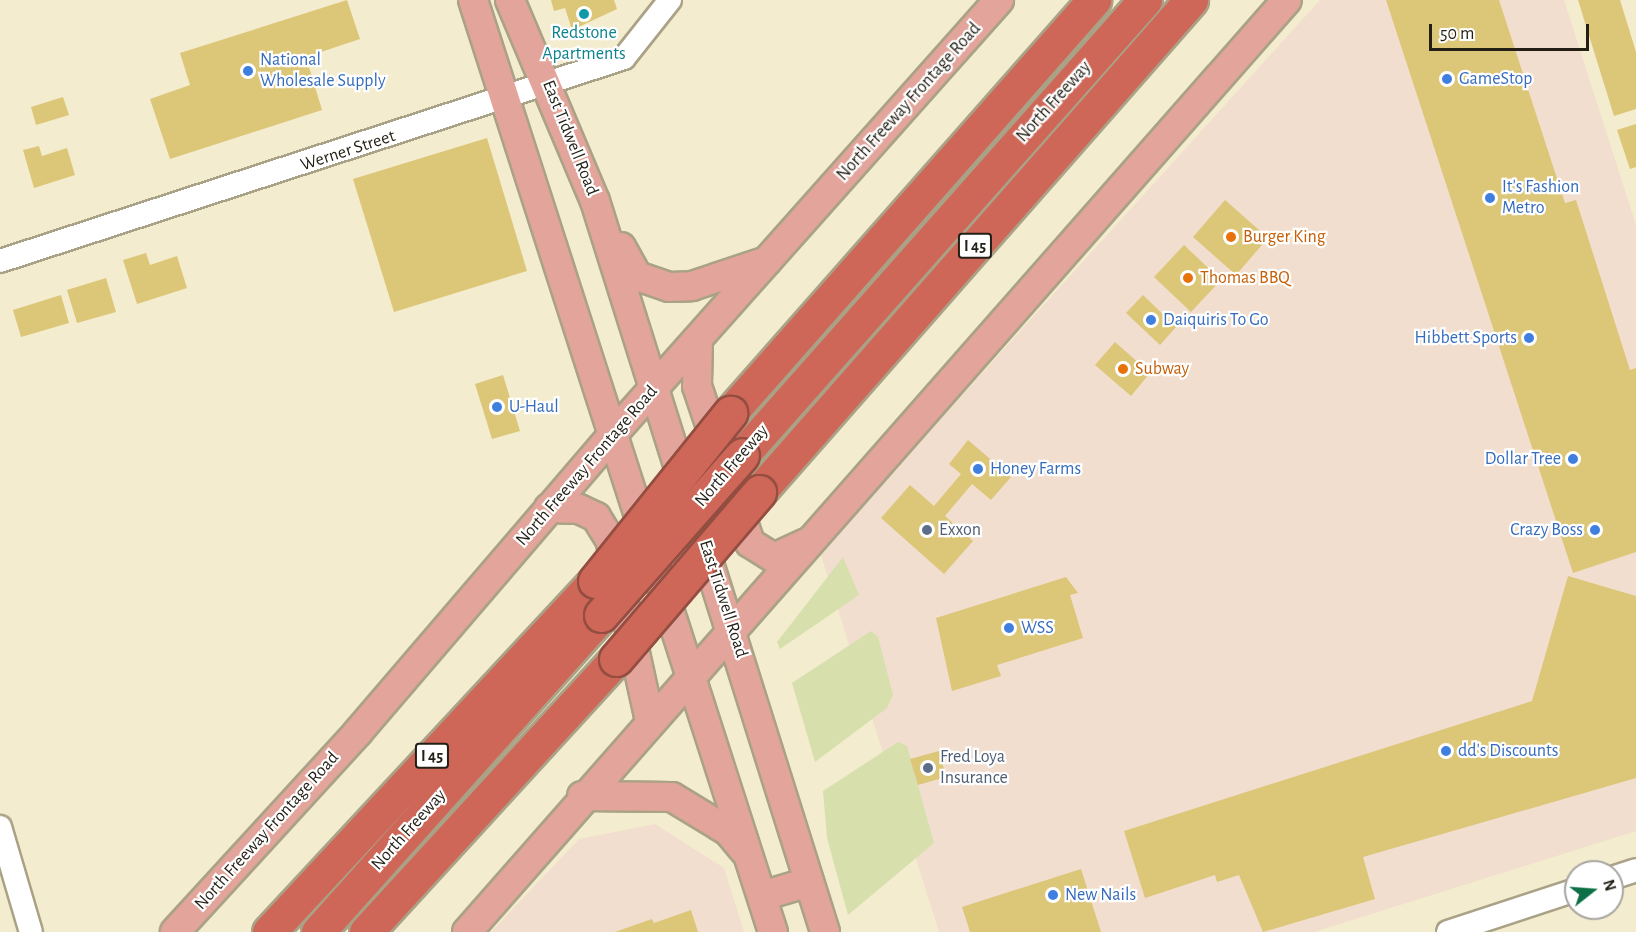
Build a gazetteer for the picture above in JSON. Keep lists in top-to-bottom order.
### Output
{
  "streets": {
    "highway": ["North Freeway", "I 45"],
    "main road": ["North Freeway Frontage Road", "East Tidwell Road"],
    "street": ["Werner Street"]
  },
  "crossings": [
    ["North Freeway Frontage Road", "East Tidwell Road"],
    ["East Tidwell Road", "Werner Street"]
  ],
  "places": [
    "Redstone Apartments",
    "National Wholesale Supply",
    "GameStop",
    "It's Fashion Metro",
    "Burger King",
    "Thomas BBQ",
    "Daiquiris To Go",
    "Hibbett Sports",
    "Subway",
    "U-Haul",
    "Dollar Tree",
    "Honey Farms",
    "Exxon",
    "Crazy Boss",
    "WSS",
    "dd's Discounts",
    "Fred Loya Insurance",
    "New Nails"
  ],
  "scale_bar": "50 m",
  "north": "right"
}
